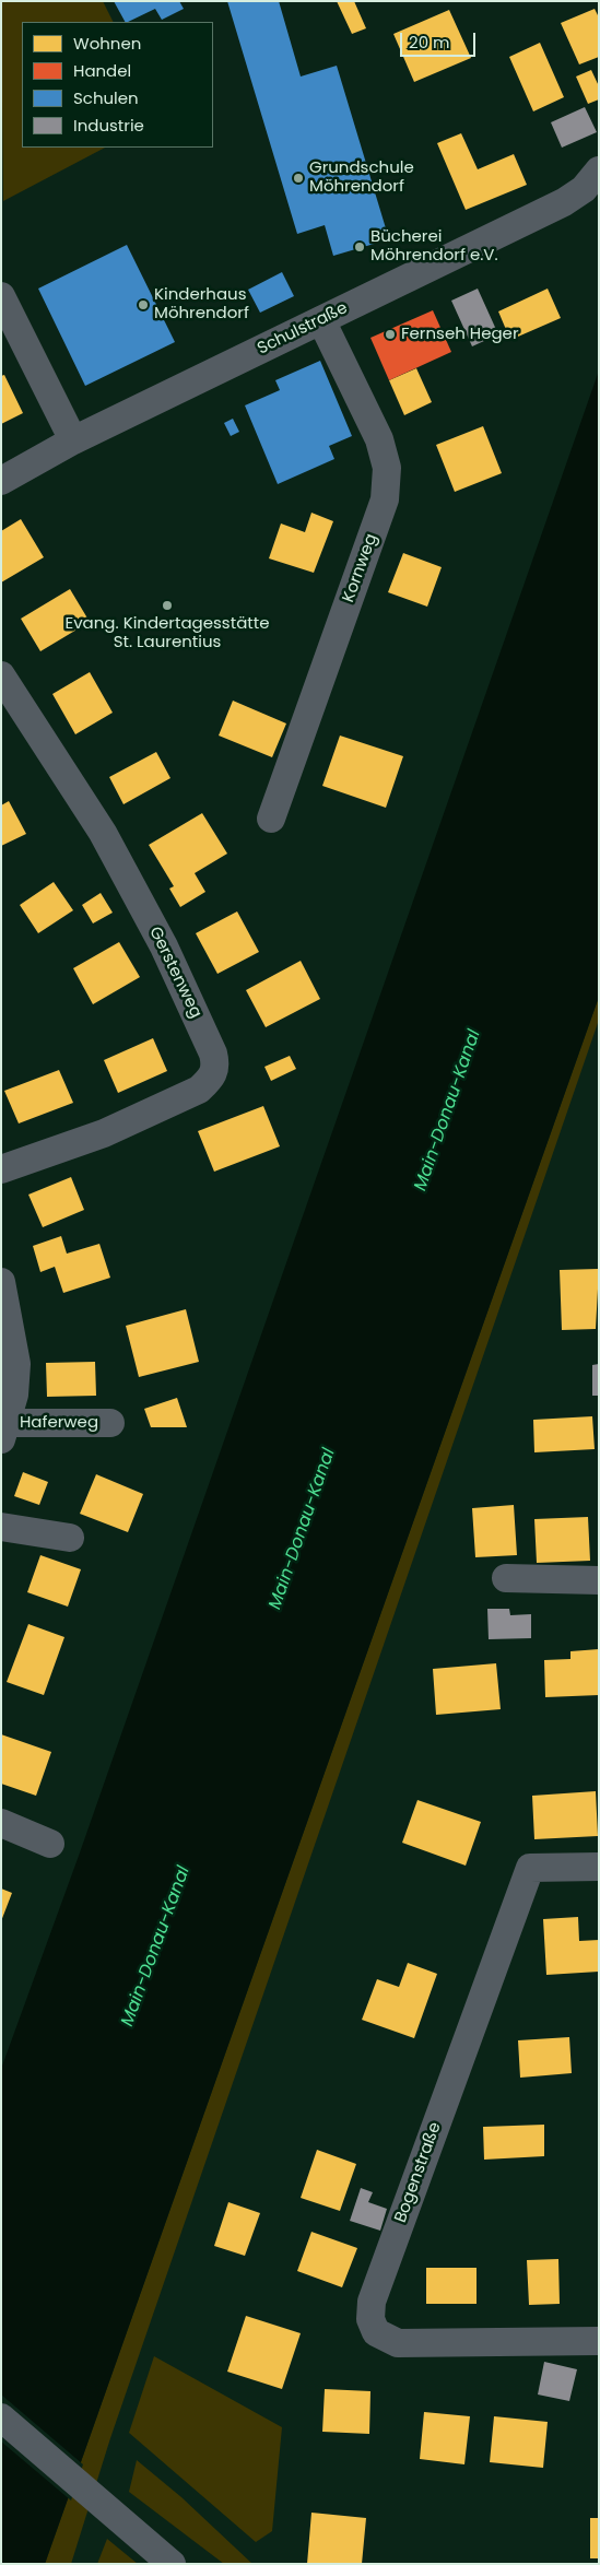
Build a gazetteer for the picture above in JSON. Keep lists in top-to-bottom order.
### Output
{
  "streets": {
    "street": [
      "Schulstraße",
      "Kornweg",
      "Gerstenweg",
      "Haferweg",
      "Bogenstraße"
    ]
  },
  "crossings": [
    ["Schulstraße", "Kornweg"]
  ],
  "water": ["Main-Donau-Kanal"],
  "places": [
    "Grundschule Möhrendorf",
    "Bücherei Möhrendorf e.V.",
    "Kinderhaus Möhrendorf",
    "Fernseh Heger",
    "Evang. Kindertagesstätte St. Laurentius"
  ],
  "legend": [
    "Wohnen",
    "Handel",
    "Schulen",
    "Industrie"
  ],
  "scale_bar": "20 m"
}
